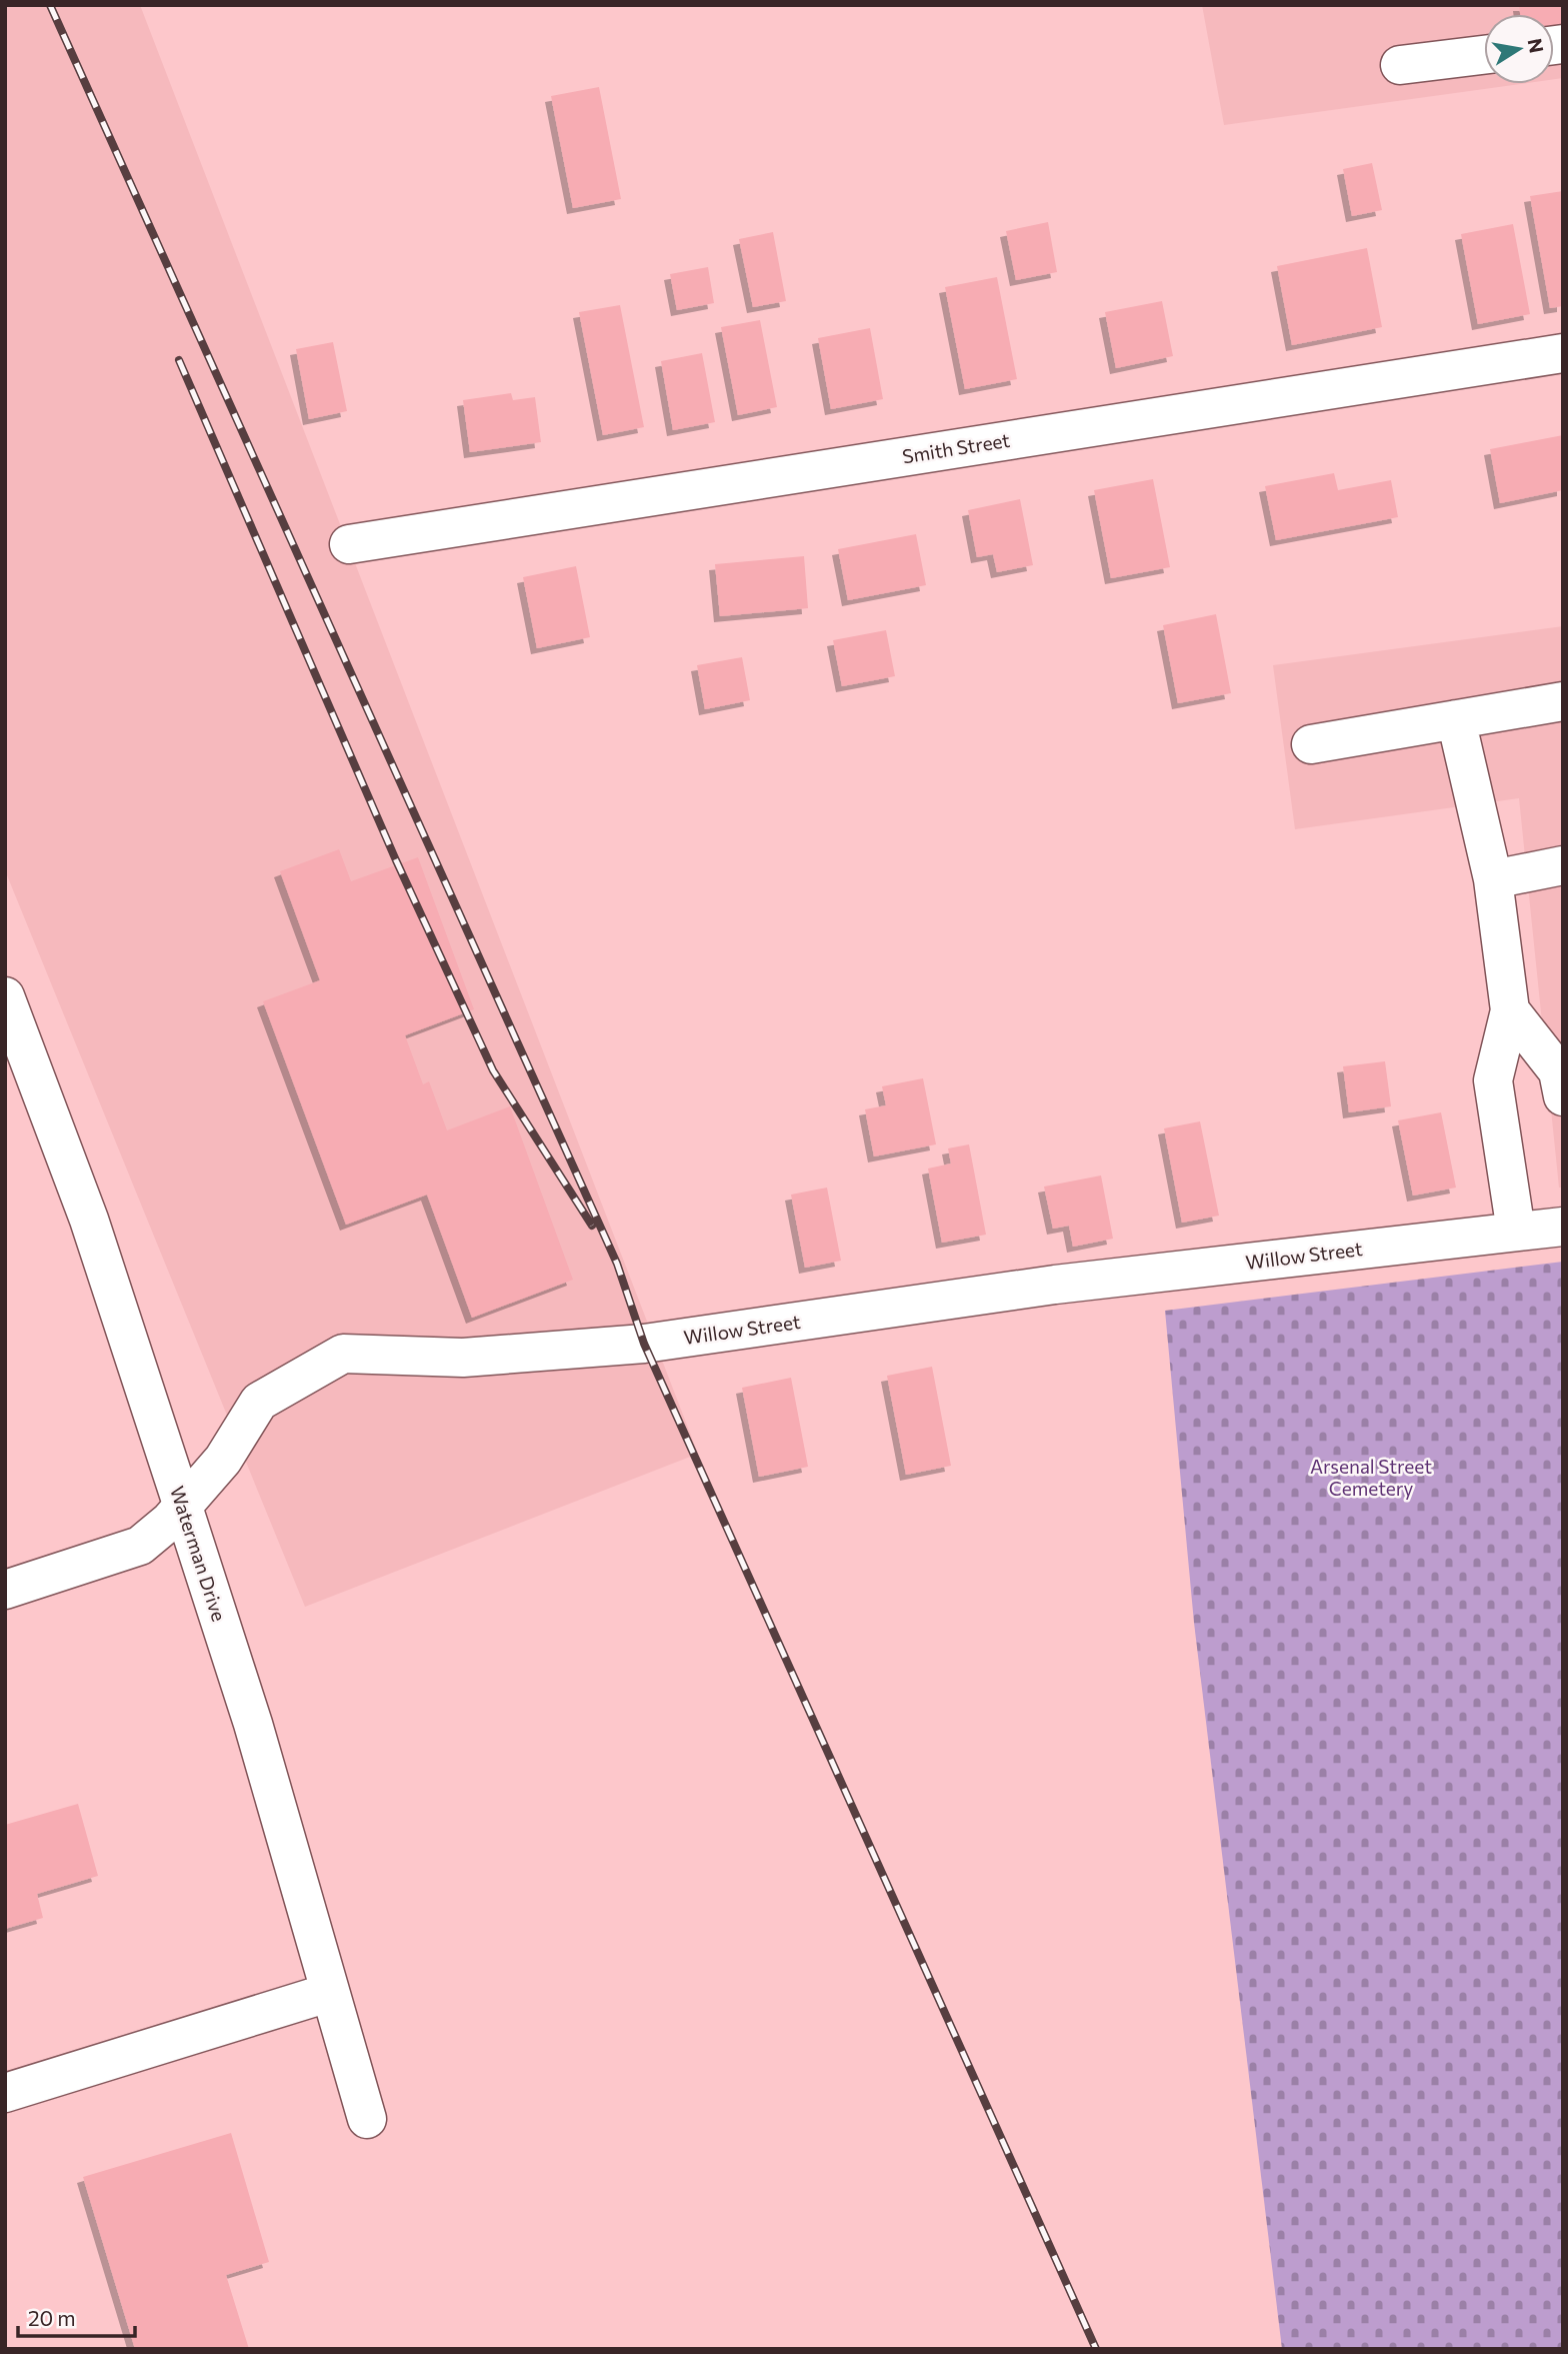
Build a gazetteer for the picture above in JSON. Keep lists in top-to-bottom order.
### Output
{
  "streets": {
    "street": ["Smith Street", "Willow Street", "Waterman Drive"]
  },
  "crossings": [
    ["Willow Street", "Waterman Drive"]
  ],
  "parks": ["Arsenal Street Cemetery"],
  "scale_bar": "20 m",
  "north": "right"
}
